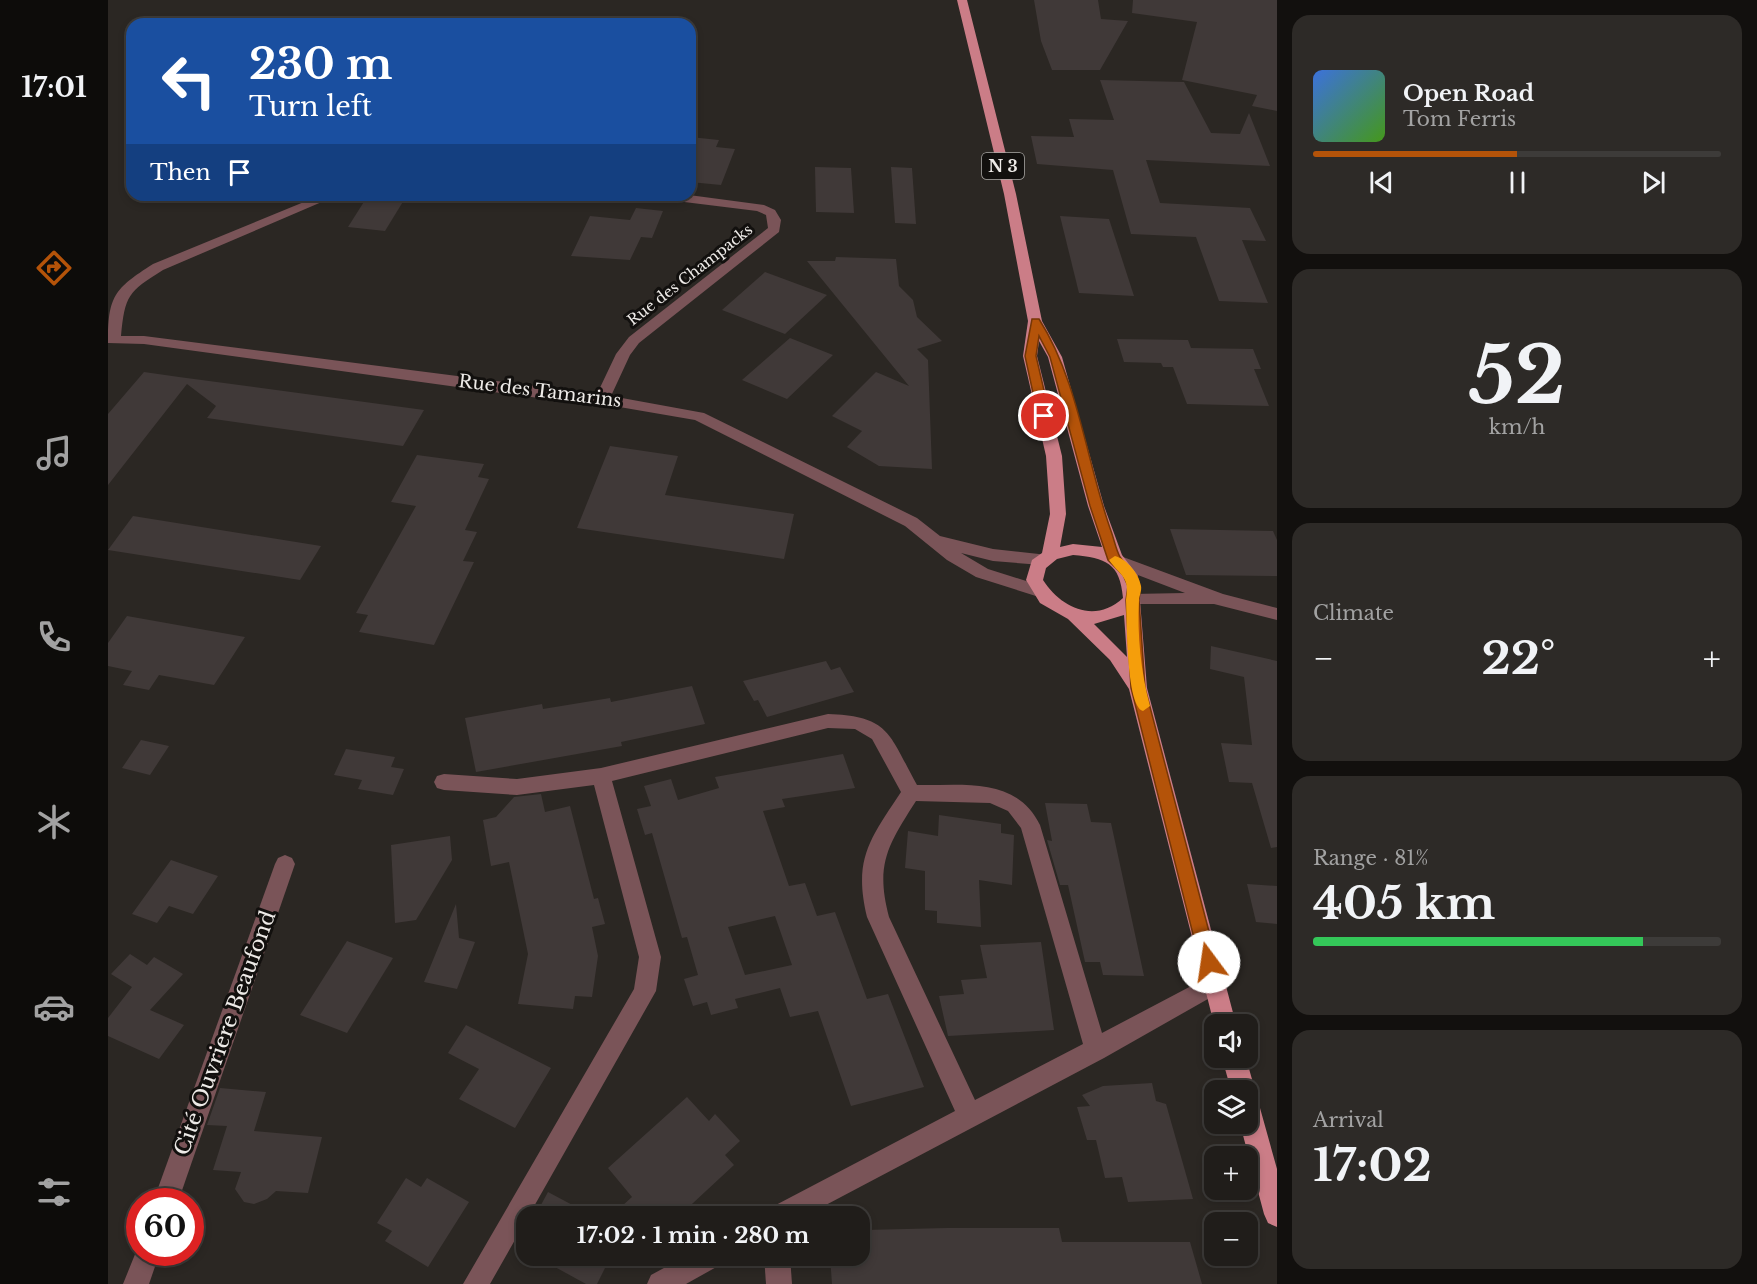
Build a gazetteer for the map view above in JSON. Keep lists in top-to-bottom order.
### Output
{
  "streets": {
    "main road": ["N 3"],
    "street": ["Rue des Champacks", "Rue des Tamarins", "Cité Ouvriere Beaufond"]
  },
  "crossings": [
    ["N 3", "Rue des Tamarins"],
    ["Rue des Champacks", "Rue des Tamarins"]
  ],
  "page": {
    "tabs": "17:01",
    "turn": ["230 m", "Turn left"],
    "song": ["Open Road", "Tom Ferris"],
    "then": "Then",
    "tile": [
      ["52", "km/h"],
      "Climate",
      ["Range · 81%", "405 km"],
      ["Arrival", "17:02"]
    ],
    "heat": ["−", "22°", "+"],
    "map_buttons": ["+", "−"],
    "limit": "60",
    "trip": "17:02 · 1 min · 280 m"
  }
}
